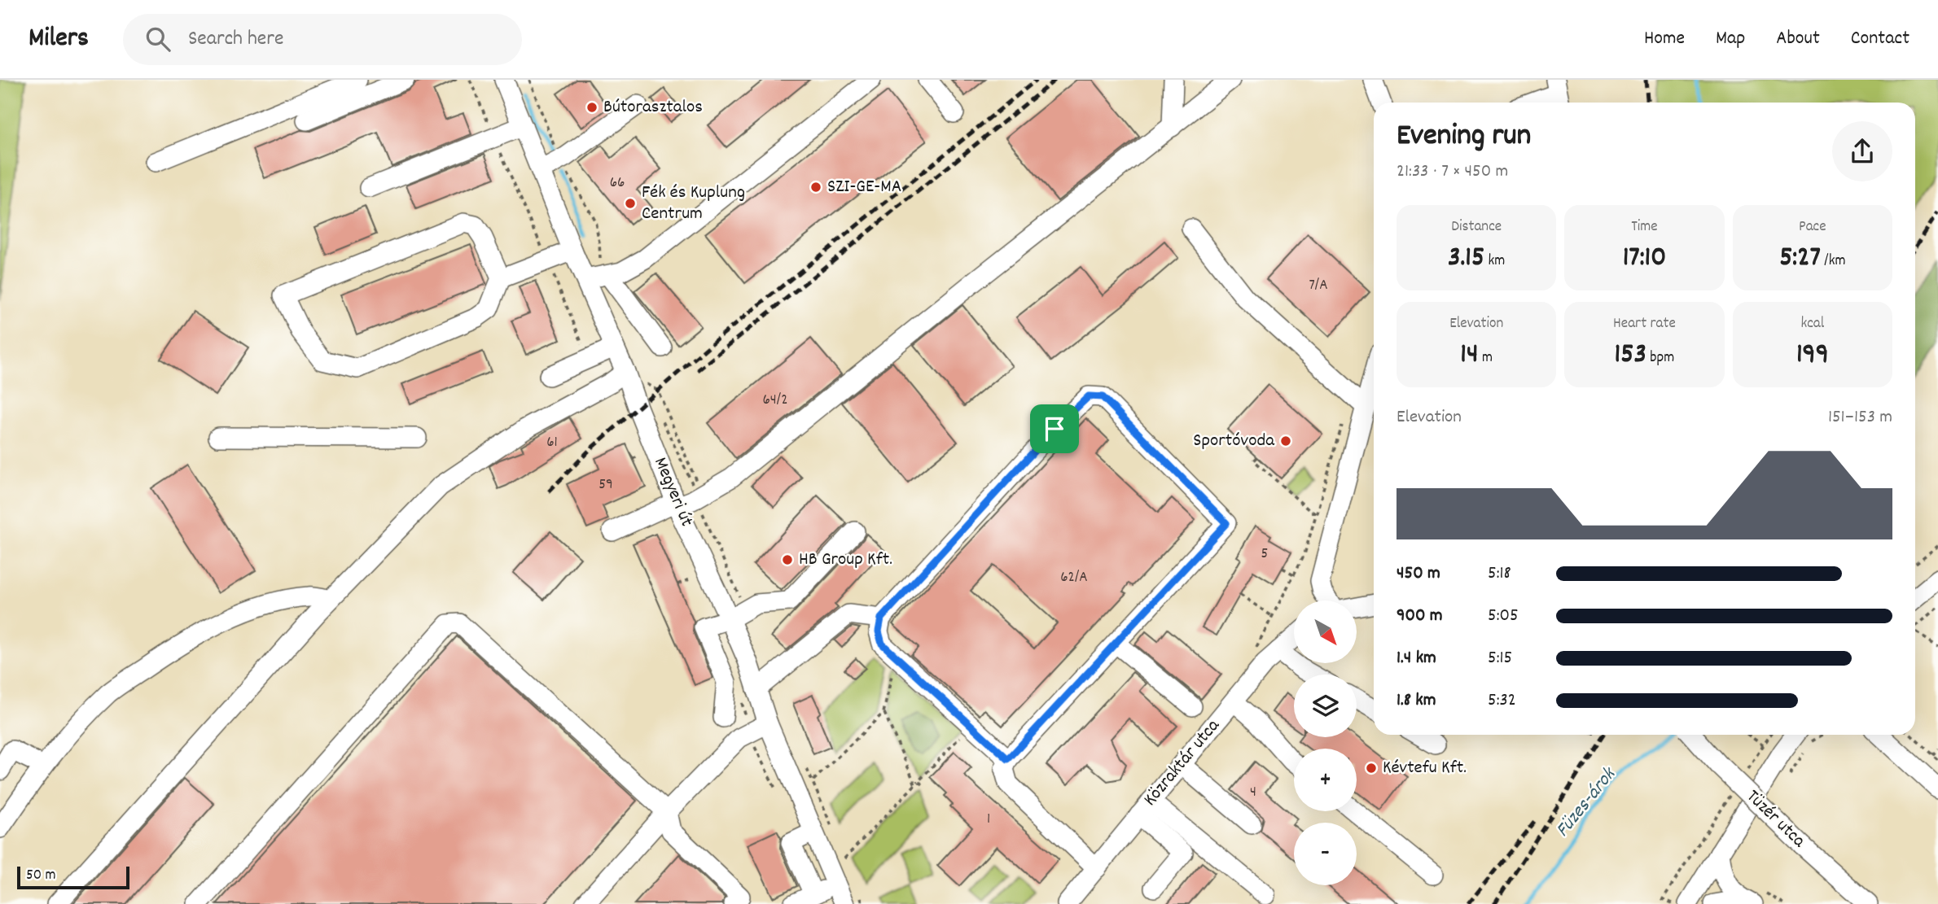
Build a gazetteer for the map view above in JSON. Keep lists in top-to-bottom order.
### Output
{
  "streets": {
    "street": ["Megyeri út", "Közraktár utca", "Tüzér utca"]
  },
  "water": ["Füzes-árok"],
  "places": [
    "Bútorasztalos",
    "SZI-GE-MA",
    "Fék és Kuplung Centrum",
    "Sportóvoda",
    "HB Group Kft.",
    "Kévtefu Kft."
  ],
  "house_numbers": [
    "66",
    "7/A",
    "64/2",
    "61",
    "59",
    "5",
    "62/A",
    "4",
    "1"
  ],
  "scale_bar": "50 m",
  "north": "bottom right",
  "page": {
    "header": "Milers",
    "search": "Search here",
    "nav": [
      "Home",
      "Map",
      "About",
      "Contact"
    ],
    "heading": ["Evening run", "21:33 · 7 × 450 m"],
    "stats": [
      ["Distance", "3.15 km"],
      ["Time", "17:10"],
      ["Pace", "5:27 /km"],
      ["Elevation", "14 m"],
      ["Heart rate", "153 bpm"],
      ["kcal", "199"]
    ],
    "chart": ["Elevation", "151–153 m"],
    "list": [
      {
        "name": "450 m",
        "note": "5:18"
      },
      {
        "name": "900 m",
        "note": "5:05"
      },
      {
        "name": "1.4 km",
        "note": "5:15"
      },
      {
        "name": "1.8 km",
        "note": "5:32"
      }
    ],
    "map_buttons": ["+", "−"],
    "scale": "50 m"
  }
}
